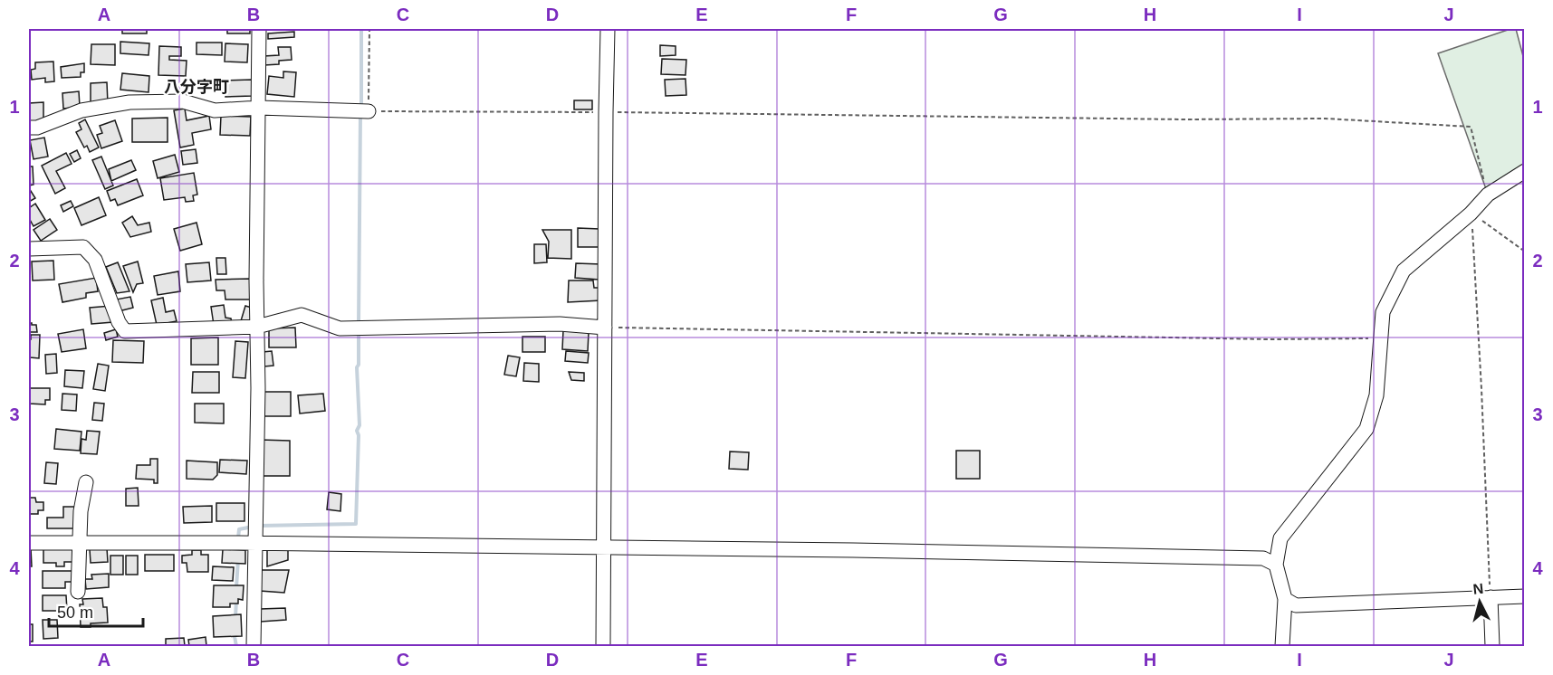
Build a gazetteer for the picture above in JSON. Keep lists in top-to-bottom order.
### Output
{
  "districts": ["八分字町"],
  "scale_bar": "50 m",
  "north": "top",
  "grid": {
    "columns": [
      "A",
      "B",
      "C",
      "D",
      "E",
      "F",
      "G",
      "H",
      "I",
      "J"
    ],
    "rows": [
      "1",
      "2",
      "3",
      "4"
    ]
  }
}
